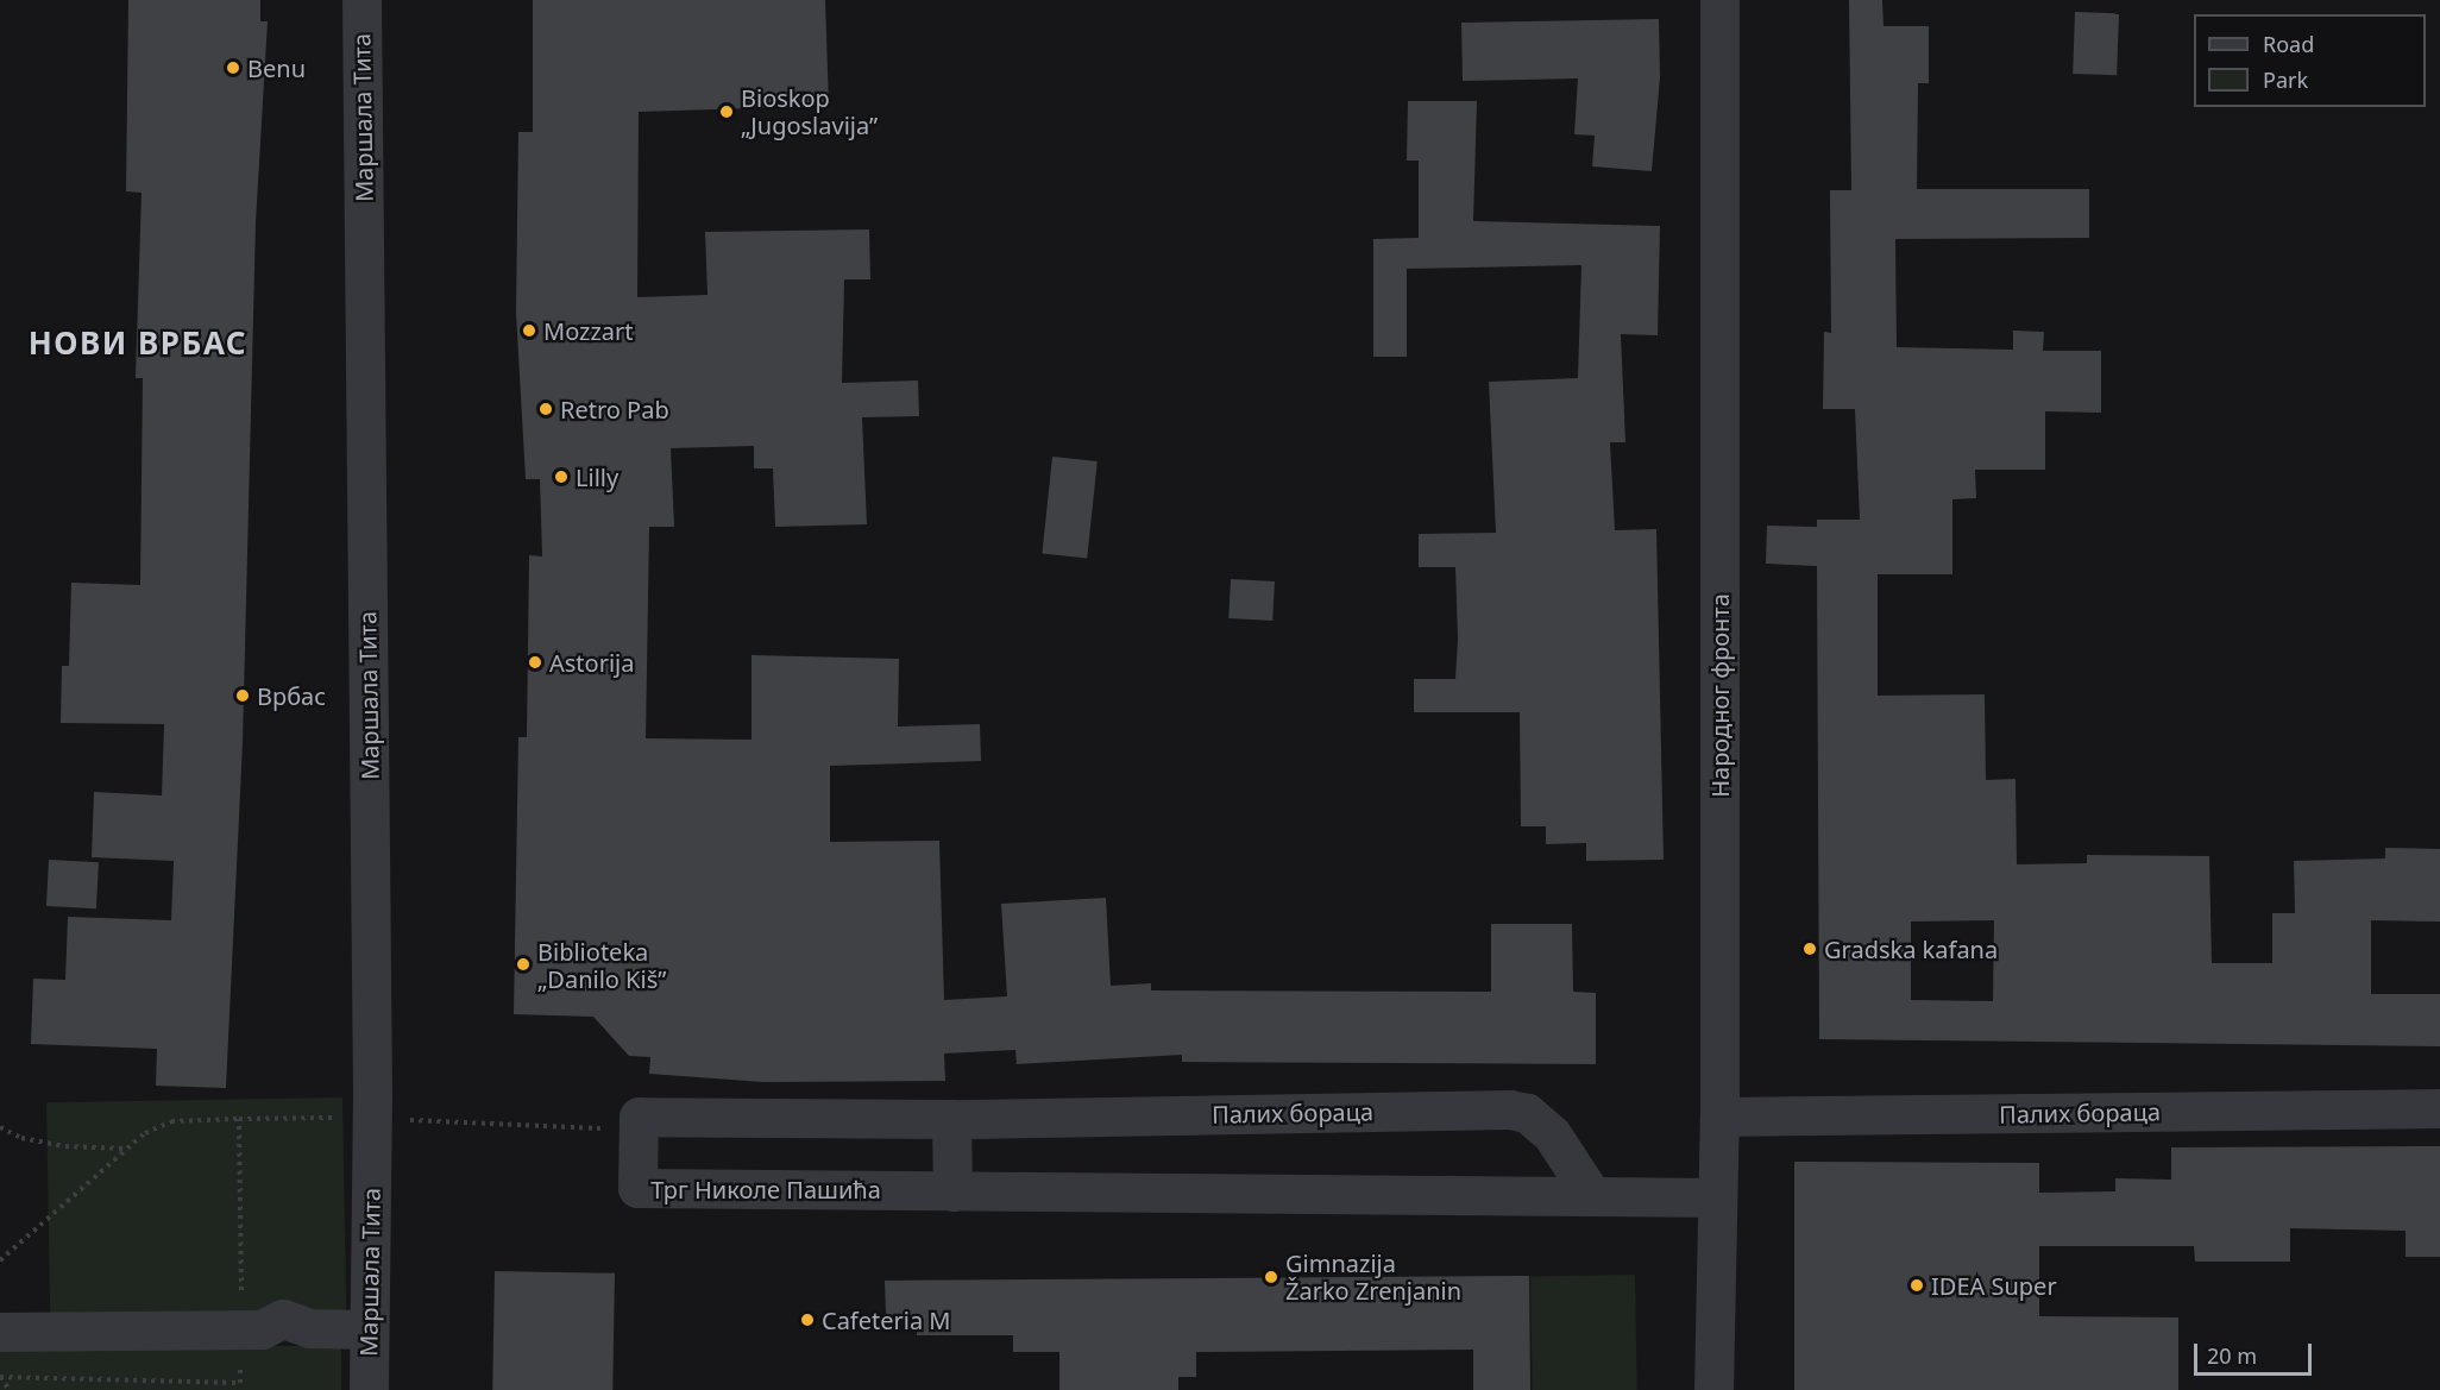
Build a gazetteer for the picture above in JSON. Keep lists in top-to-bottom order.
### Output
{
  "streets": {
    "street": [
      "Маршала Тита",
      "Народног фронта",
      "Палих бораца",
      "Трг Николе Пашића"
    ]
  },
  "crossings": [
    ["Народног фронта", "Палих бораца"]
  ],
  "districts": ["НОВИ ВРБАС"],
  "places": [
    "Benu",
    "Bioskop „Jugoslavija”",
    "Mozzart",
    "Retro Pab",
    "Lilly",
    "Astorija",
    "Врбас",
    "Gradska kafana",
    "Biblioteka „Danilo Kiš”",
    "Gimnazija Žarko Zrenjanin",
    "IDEA Super",
    "Cafeteria M"
  ],
  "legend": ["Road", "Park"],
  "scale_bar": "20 m"
}
